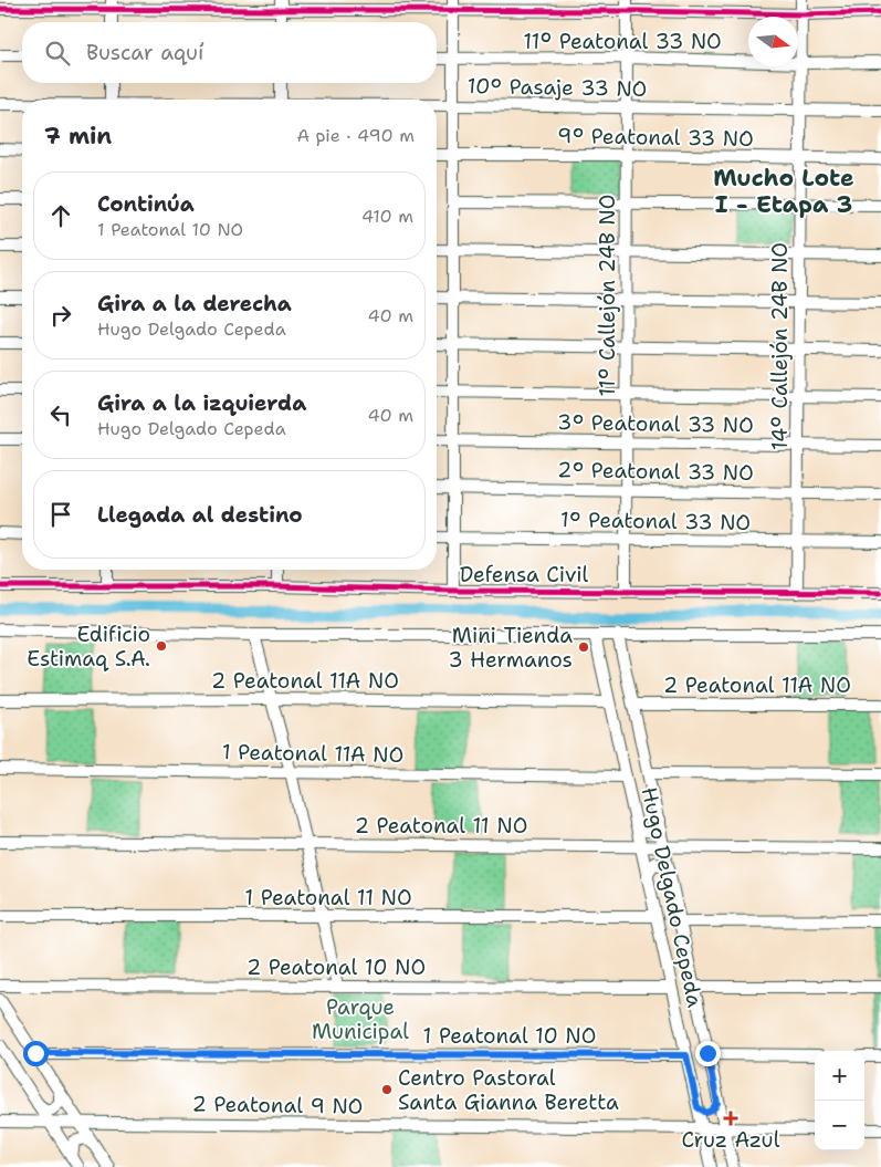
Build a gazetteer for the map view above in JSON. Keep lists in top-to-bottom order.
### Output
{
  "streets": {
    "street": [
      "11° Peatonal 33 NO",
      "10° Pasaje 33 NO",
      "9° Peatonal 33 NO",
      "11° Callejón 24B NO",
      "14° Callejón 24B NO",
      "3° Peatonal 33 NO",
      "2° Peatonal 33 NO",
      "1° Peatonal 33 NO",
      "Defensa Civil",
      "2 Peatonal 11A NO",
      "1 Peatonal 11A NO",
      "2 Peatonal 11 NO",
      "1 Peatonal 11 NO",
      "Hugo Delgado Cepeda",
      "2 Peatonal 10 NO",
      "1 Peatonal 10 NO",
      "2 Peatonal 9 NO"
    ]
  },
  "crossings": [
    ["11° Peatonal 33 NO", "11° Callejón 24B NO"],
    ["11° Peatonal 33 NO", "14° Callejón 24B NO"],
    ["10° Pasaje 33 NO", "11° Callejón 24B NO"],
    ["10° Pasaje 33 NO", "14° Callejón 24B NO"],
    ["9° Peatonal 33 NO", "11° Callejón 24B NO"],
    ["9° Peatonal 33 NO", "14° Callejón 24B NO"],
    ["11° Callejón 24B NO", "3° Peatonal 33 NO"],
    ["11° Callejón 24B NO", "2° Peatonal 33 NO"],
    ["11° Callejón 24B NO", "1° Peatonal 33 NO"],
    ["11° Callejón 24B NO", "Defensa Civil"],
    ["14° Callejón 24B NO", "3° Peatonal 33 NO"],
    ["14° Callejón 24B NO", "2° Peatonal 33 NO"],
    ["14° Callejón 24B NO", "1° Peatonal 33 NO"],
    ["14° Callejón 24B NO", "Defensa Civil"],
    ["2 Peatonal 11A NO", "Hugo Delgado Cepeda"],
    ["1 Peatonal 11A NO", "Hugo Delgado Cepeda"],
    ["2 Peatonal 11 NO", "Hugo Delgado Cepeda"],
    ["1 Peatonal 11 NO", "Hugo Delgado Cepeda"],
    ["Hugo Delgado Cepeda", "2 Peatonal 10 NO"],
    ["Hugo Delgado Cepeda", "1 Peatonal 10 NO"],
    ["Hugo Delgado Cepeda", "2 Peatonal 9 NO"]
  ],
  "districts": ["Mucho Lote I - Etapa 3"],
  "parks": ["Parque Municipal"],
  "places": {
    "other": ["Edificio Estimaq S.A.", "Mini Tienda 3 Hermanos", "Centro Pastoral Santa Gianna Beretta"],
    "health": ["Cruz Azul"]
  },
  "north": "right",
  "page": {
    "search": "Buscar aquí",
    "heading": ["7 min", "A pie · 490 m"],
    "list": [
      ["Continúa", "1 Peatonal 10 NO", "410 m"],
      ["Gira a la derecha", "Hugo Delgado Cepeda", "40 m"],
      ["Gira a la izquierda", "Hugo Delgado Cepeda", "40 m"],
      "Llegada al destino"
    ],
    "map_buttons": ["+", "−"]
  }
}
